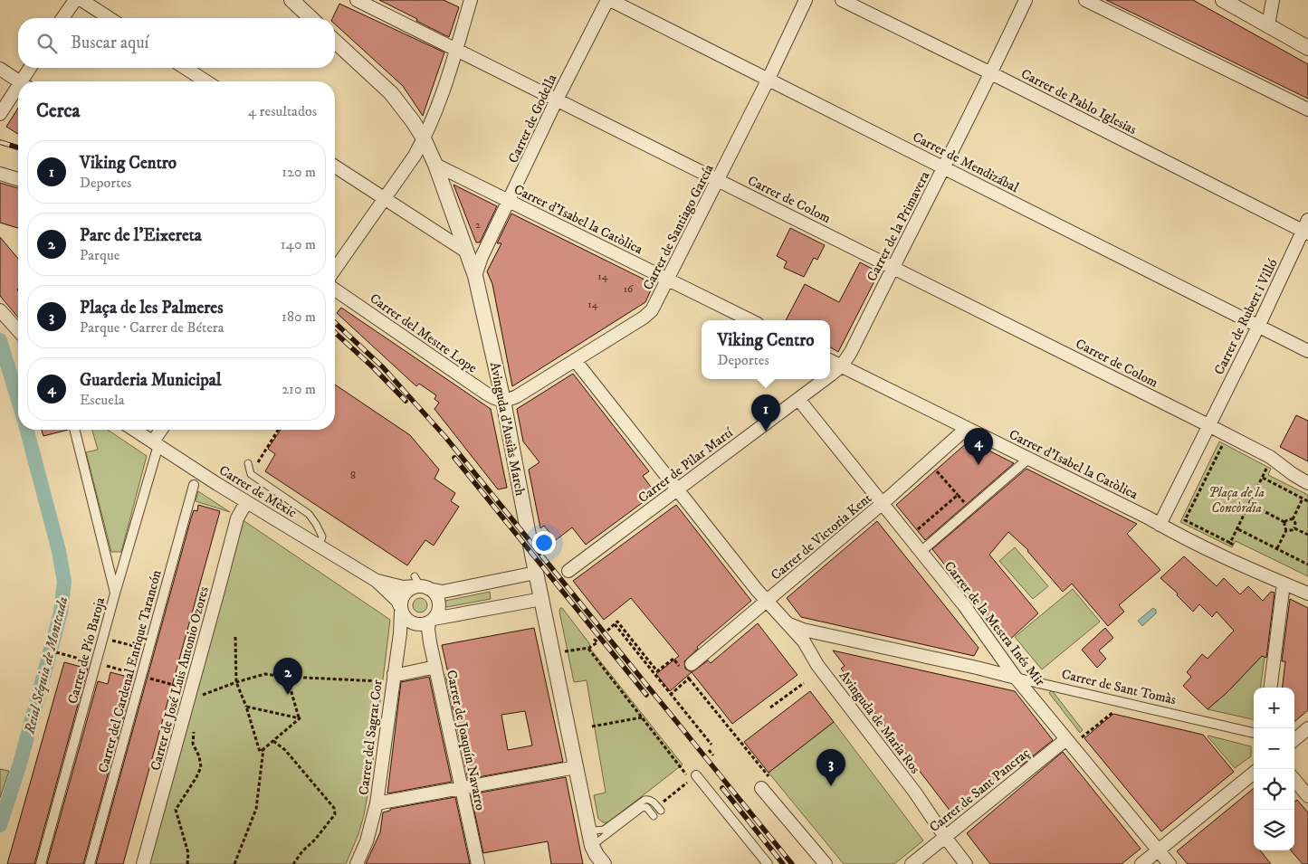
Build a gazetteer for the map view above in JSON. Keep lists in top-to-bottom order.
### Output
{
  "streets": {
    "street": [
      "Carrer de Pablo Iglesias",
      "Carrer de Godella",
      "Carrer de Mendizábal",
      "Carrer de Colom",
      "Carrer d'Isabel la Catòlica",
      "Carrer de la Primavera",
      "Carrer de Santiago García",
      "Carrer de Rubert i Villó",
      "Carrer del Mestre Lope",
      "Avinguda d'Ausiàs March",
      "Carrer de Pilar Martí",
      "Carrer de Mèxic",
      "Carrer de Victoria Kent",
      "Carrer de la Mestra Inés Mir",
      "Carrer de Pío Baroja",
      "Carrer del Cardenal Enrique Tarancón",
      "Carrer de José Luis Antonio Ozores",
      "Carrer de Sant Tomàs",
      "Avinguda de Maria Ros",
      "Carrer del Sagrat Cor",
      "Carrer de Joaquín Navarro",
      "Carrer de Sant Pancraç"
    ]
  },
  "crossings": [
    ["Carrer de Pablo Iglesias", "Carrer de la Primavera"],
    ["Carrer de Pablo Iglesias", "Carrer de Rubert i Villó"],
    ["Carrer de Godella", "Carrer de Mendizábal"],
    ["Carrer de Godella", "Carrer de Colom"],
    ["Carrer de Godella", "Carrer d'Isabel la Catòlica"],
    ["Carrer de Godella", "Avinguda d'Ausiàs March"],
    ["Carrer de Mendizábal", "Carrer de la Primavera"],
    ["Carrer de Mendizábal", "Carrer de Santiago García"],
    ["Carrer de Mendizábal", "Carrer de Rubert i Villó"],
    ["Carrer de Colom", "Carrer de la Primavera"],
    ["Carrer de Colom", "Carrer de Santiago García"],
    ["Carrer de Colom", "Carrer de Rubert i Villó"],
    ["Carrer d'Isabel la Catòlica", "Carrer de la Primavera"],
    ["Carrer d'Isabel la Catòlica", "Carrer de Santiago García"],
    ["Carrer d'Isabel la Catòlica", "Avinguda d'Ausiàs March"],
    ["Carrer d'Isabel la Catòlica", "Carrer de Pilar Martí"],
    ["Carrer d'Isabel la Catòlica", "Carrer de Victoria Kent"],
    ["Carrer de la Primavera", "Carrer de Pilar Martí"],
    ["Carrer de Santiago García", "Carrer del Mestre Lope"],
    ["Carrer de Santiago García", "Avinguda d'Ausiàs March"],
    ["Carrer de Santiago García", "Avinguda de Maria Ros"],
    ["Carrer del Mestre Lope", "Avinguda d'Ausiàs March"],
    ["Avinguda d'Ausiàs March", "Carrer de Mèxic"],
    ["Carrer de Pilar Martí", "Carrer de la Mestra Inés Mir"],
    ["Carrer de Pilar Martí", "Avinguda de Maria Ros"],
    ["Carrer de Mèxic", "Carrer de Pío Baroja"],
    ["Carrer de Mèxic", "Carrer de José Luis Antonio Ozores"],
    ["Carrer de Mèxic", "Carrer del Sagrat Cor"],
    ["Carrer de Mèxic", "Carrer de Joaquín Navarro"],
    ["Carrer de Victoria Kent", "Carrer de la Mestra Inés Mir"],
    ["Carrer de Victoria Kent", "Avinguda de Maria Ros"],
    ["Carrer de la Mestra Inés Mir", "Carrer de Sant Tomàs"],
    ["Carrer de la Mestra Inés Mir", "Carrer de Sant Pancraç"],
    ["Carrer de Sant Tomàs", "Avinguda de Maria Ros"],
    ["Avinguda de Maria Ros", "Carrer de Sant Pancraç"],
    ["Carrer del Sagrat Cor", "Carrer de Joaquín Navarro"]
  ],
  "water": ["Reial Séquia de Montcada"],
  "parks": ["Plaça de la Concòrdia"],
  "house_numbers": [
    "2",
    "14",
    "16",
    "14",
    "8"
  ],
  "page": {
    "search": "Buscar aquí",
    "heading": ["Cerca", "4 resultados"],
    "list": [
      {
        "mark": "1",
        "name": "Viking Centro",
        "note": "Deportes",
        "value": "120 m"
      },
      {
        "mark": "2",
        "name": "Parc de l'Eixereta",
        "note": "Parque",
        "value": "140 m"
      },
      {
        "mark": "3",
        "name": "Plaça de les Palmeres",
        "note": "Parque · Carrer de Bétera",
        "value": "180 m"
      },
      {
        "mark": "4",
        "name": "Guarderia Municipal",
        "note": "Escuela",
        "value": "210 m"
      }
    ],
    "popup": ["Viking Centro", "Deportes"],
    "pins": [
      "1",
      "4",
      "2",
      "3"
    ],
    "map_buttons": ["+", "−"]
  }
}
